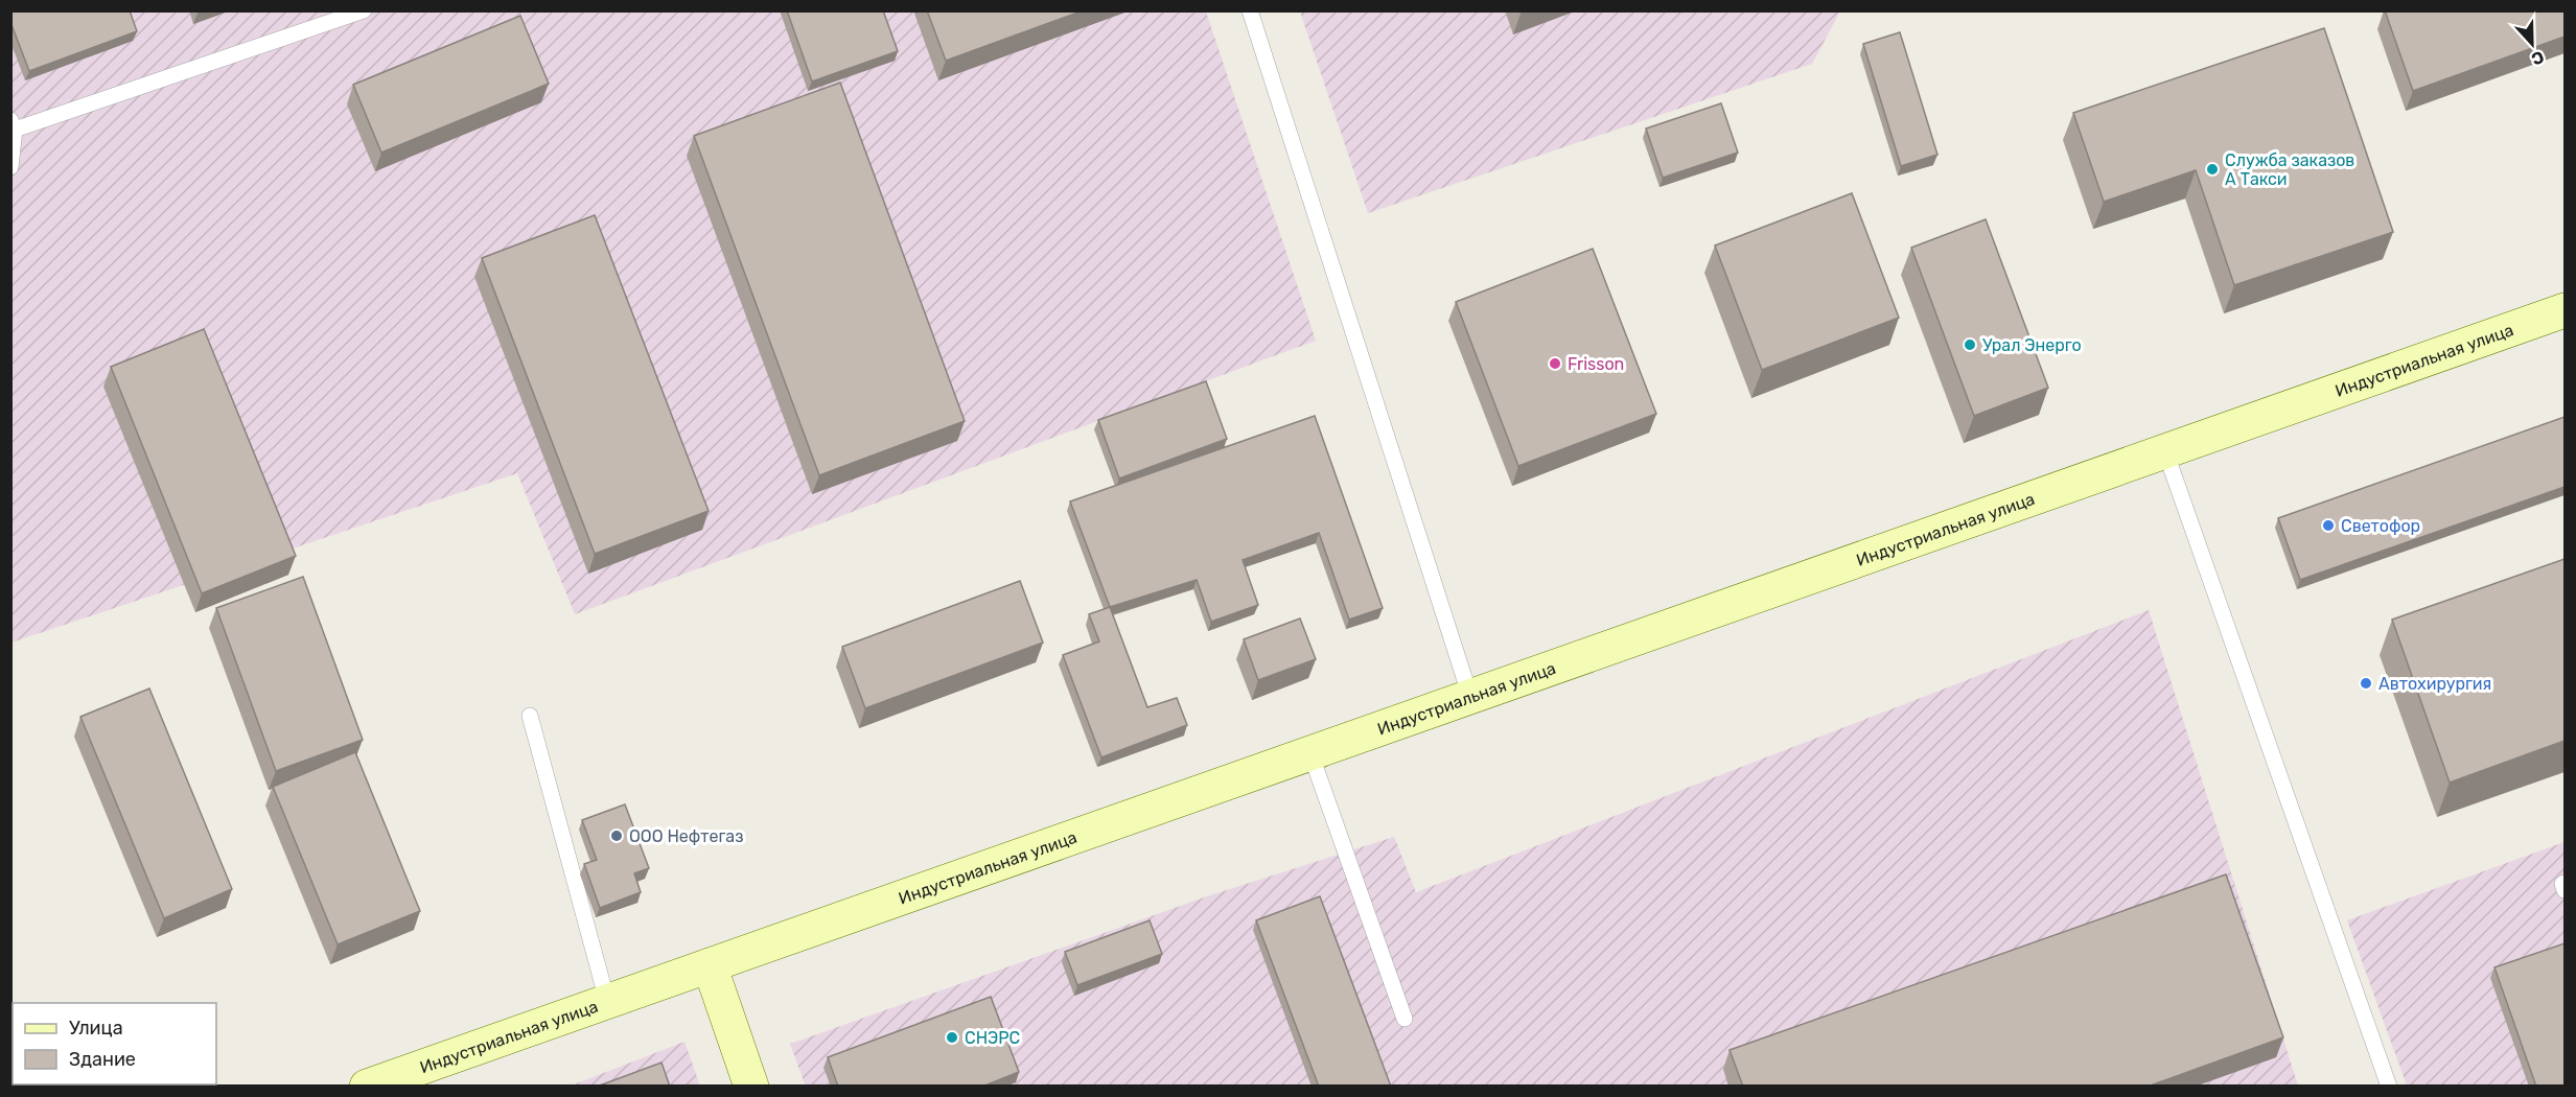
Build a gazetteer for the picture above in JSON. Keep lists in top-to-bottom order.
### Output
{
  "streets": {
    "street": ["Индустриальная улица"]
  },
  "places": [
    "Служба заказов А Такси",
    "Урал Энерго",
    "Frisson",
    "Светофор",
    "Автохирургия",
    "ООО Нефтегаз",
    "СНЭРС"
  ],
  "legend": ["Улица", "Здание"],
  "north": "bottom"
}
